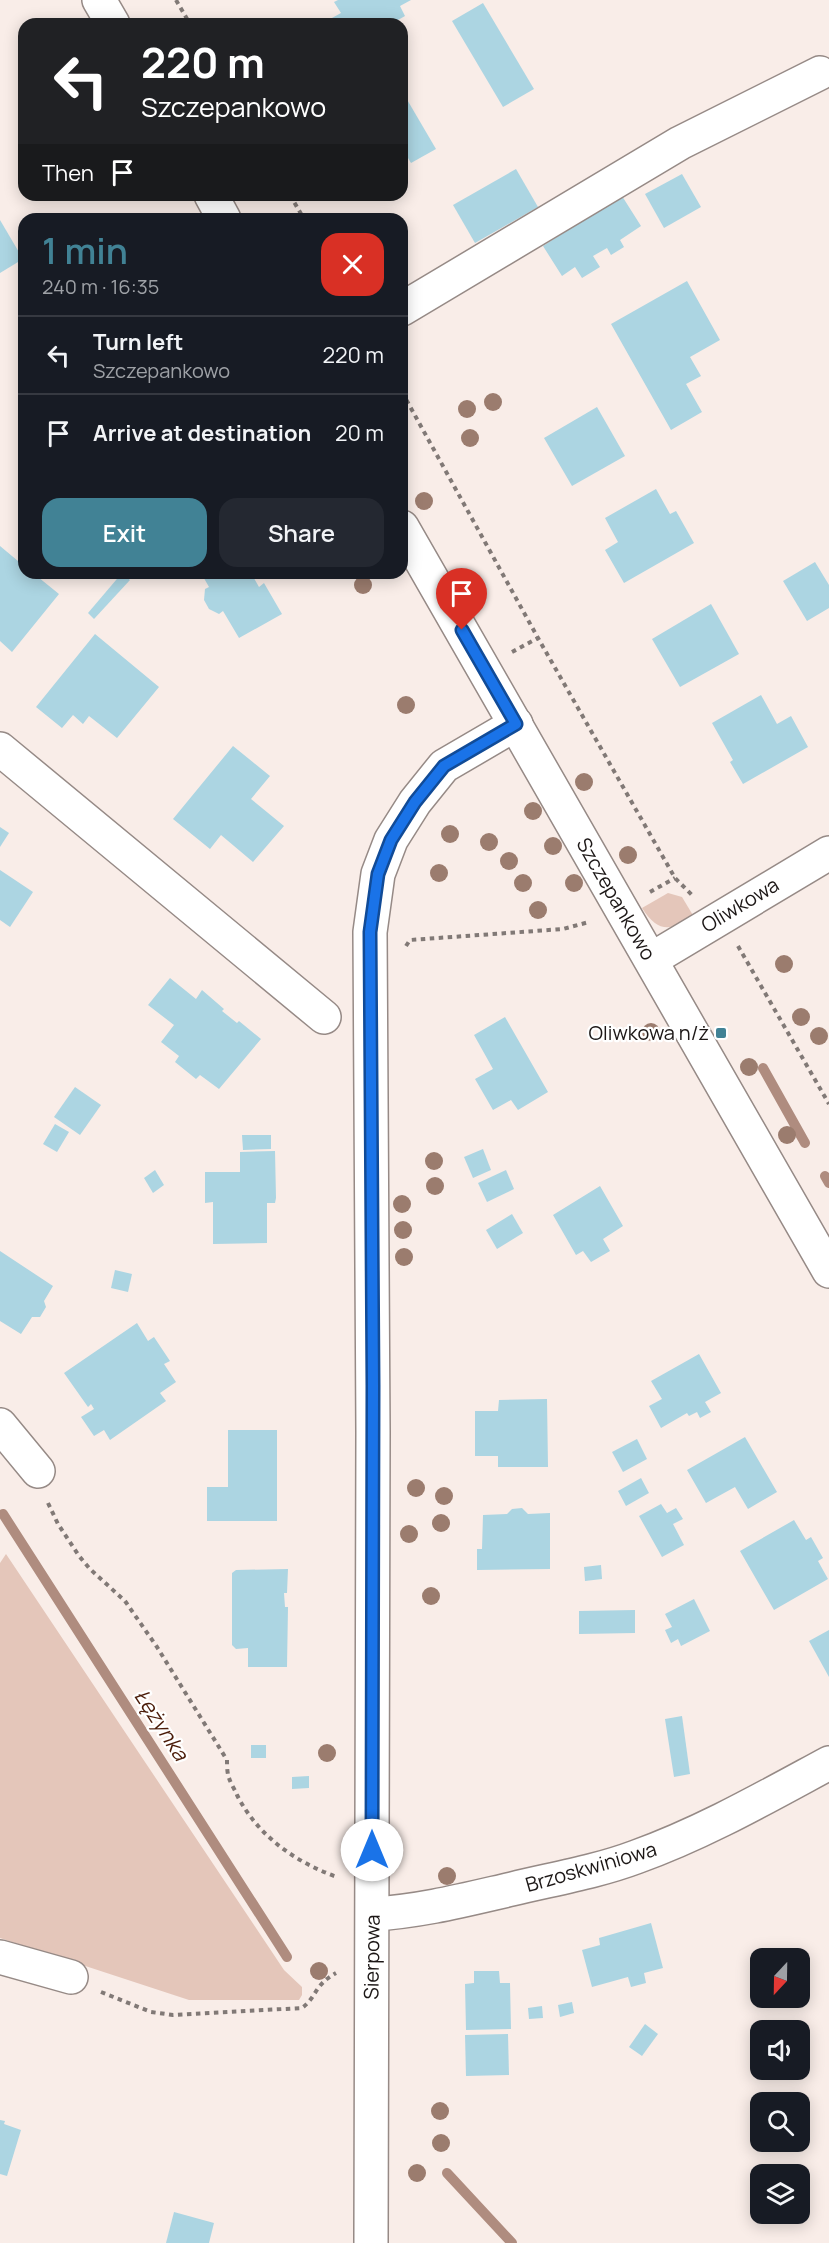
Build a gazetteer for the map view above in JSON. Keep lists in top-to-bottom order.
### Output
{
  "streets": {
    "street": [
      "Szczepankowo",
      "Oliwkowa",
      "Brzoskwiniowa",
      "Sierpowa"
    ]
  },
  "crossings": [
    ["Szczepankowo", "Oliwkowa"],
    ["Szczepankowo", "Sierpowa"],
    ["Brzoskwiniowa", "Sierpowa"]
  ],
  "water": ["Łężynka"],
  "places": {
    "transit": ["Oliwkowa n/ż"]
  },
  "north": "bottom",
  "page": {
    "turn": ["220 m", "Szczepankowo"],
    "then": "Then",
    "heading": ["1 min", "240 m · 16:35"],
    "list": [
      {
        "name": "Turn left",
        "note": "Szczepankowo",
        "value": "220 m"
      },
      {
        "name": "Arrive at destination",
        "value": "20 m"
      }
    ],
    "buttons": ["Exit", "Share"]
  }
}
